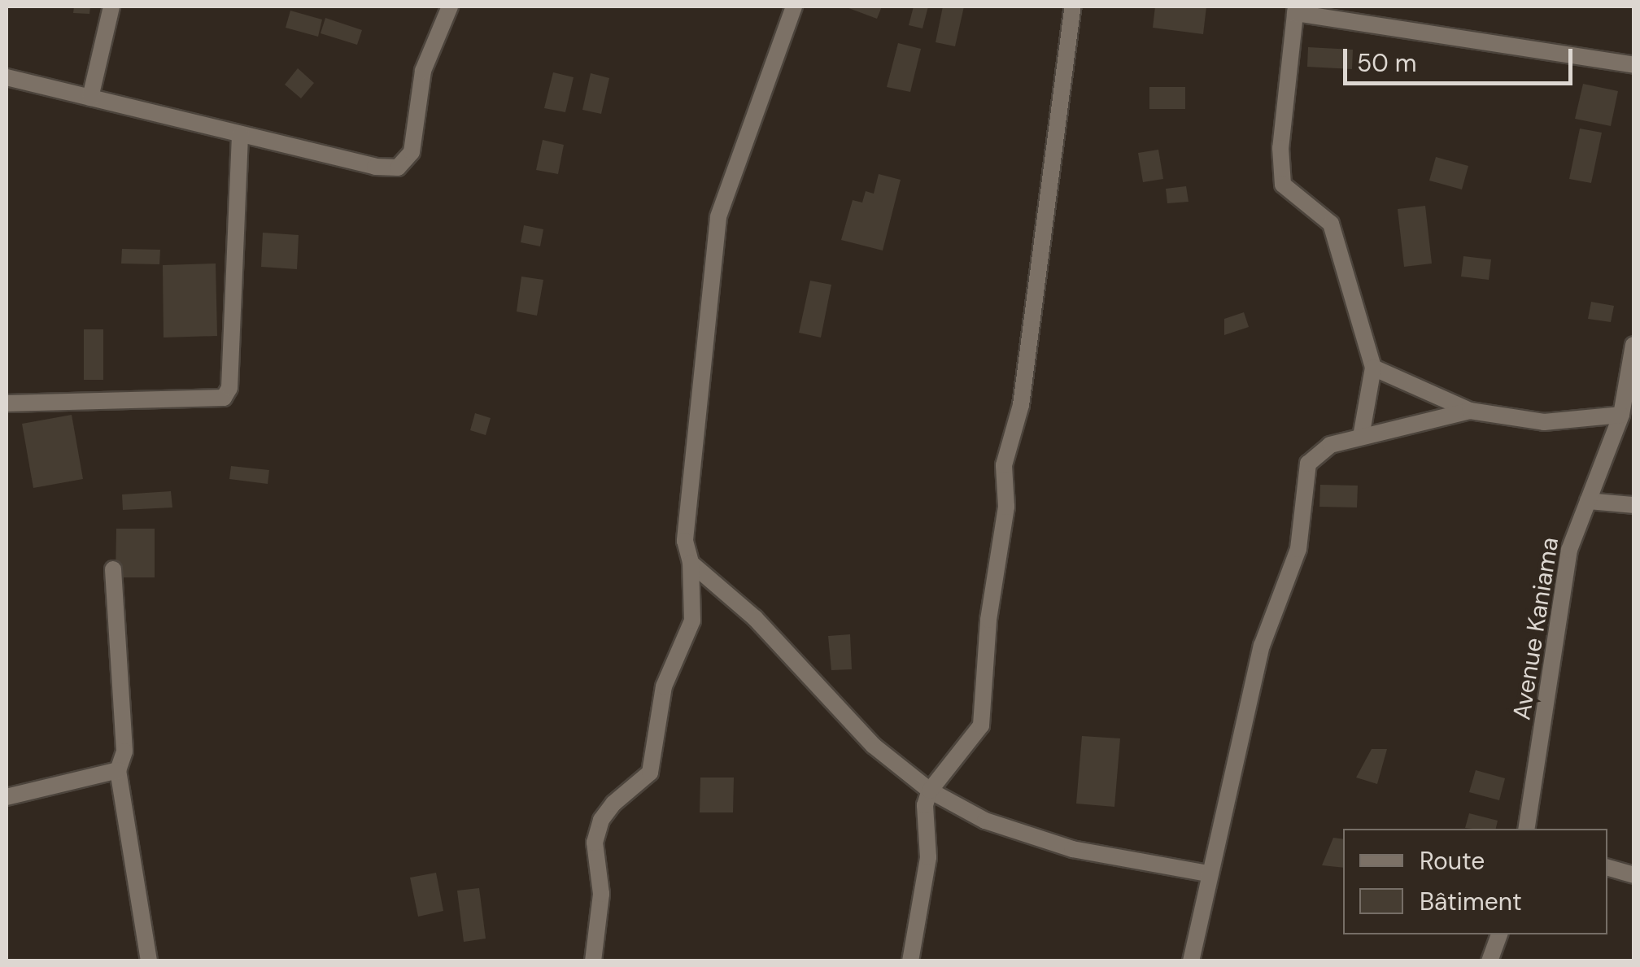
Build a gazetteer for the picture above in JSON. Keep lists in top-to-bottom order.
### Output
{
  "streets": {
    "street": ["Avenue Kaniama"]
  },
  "legend": ["Route", "Bâtiment"],
  "scale_bar": "50 m"
}
